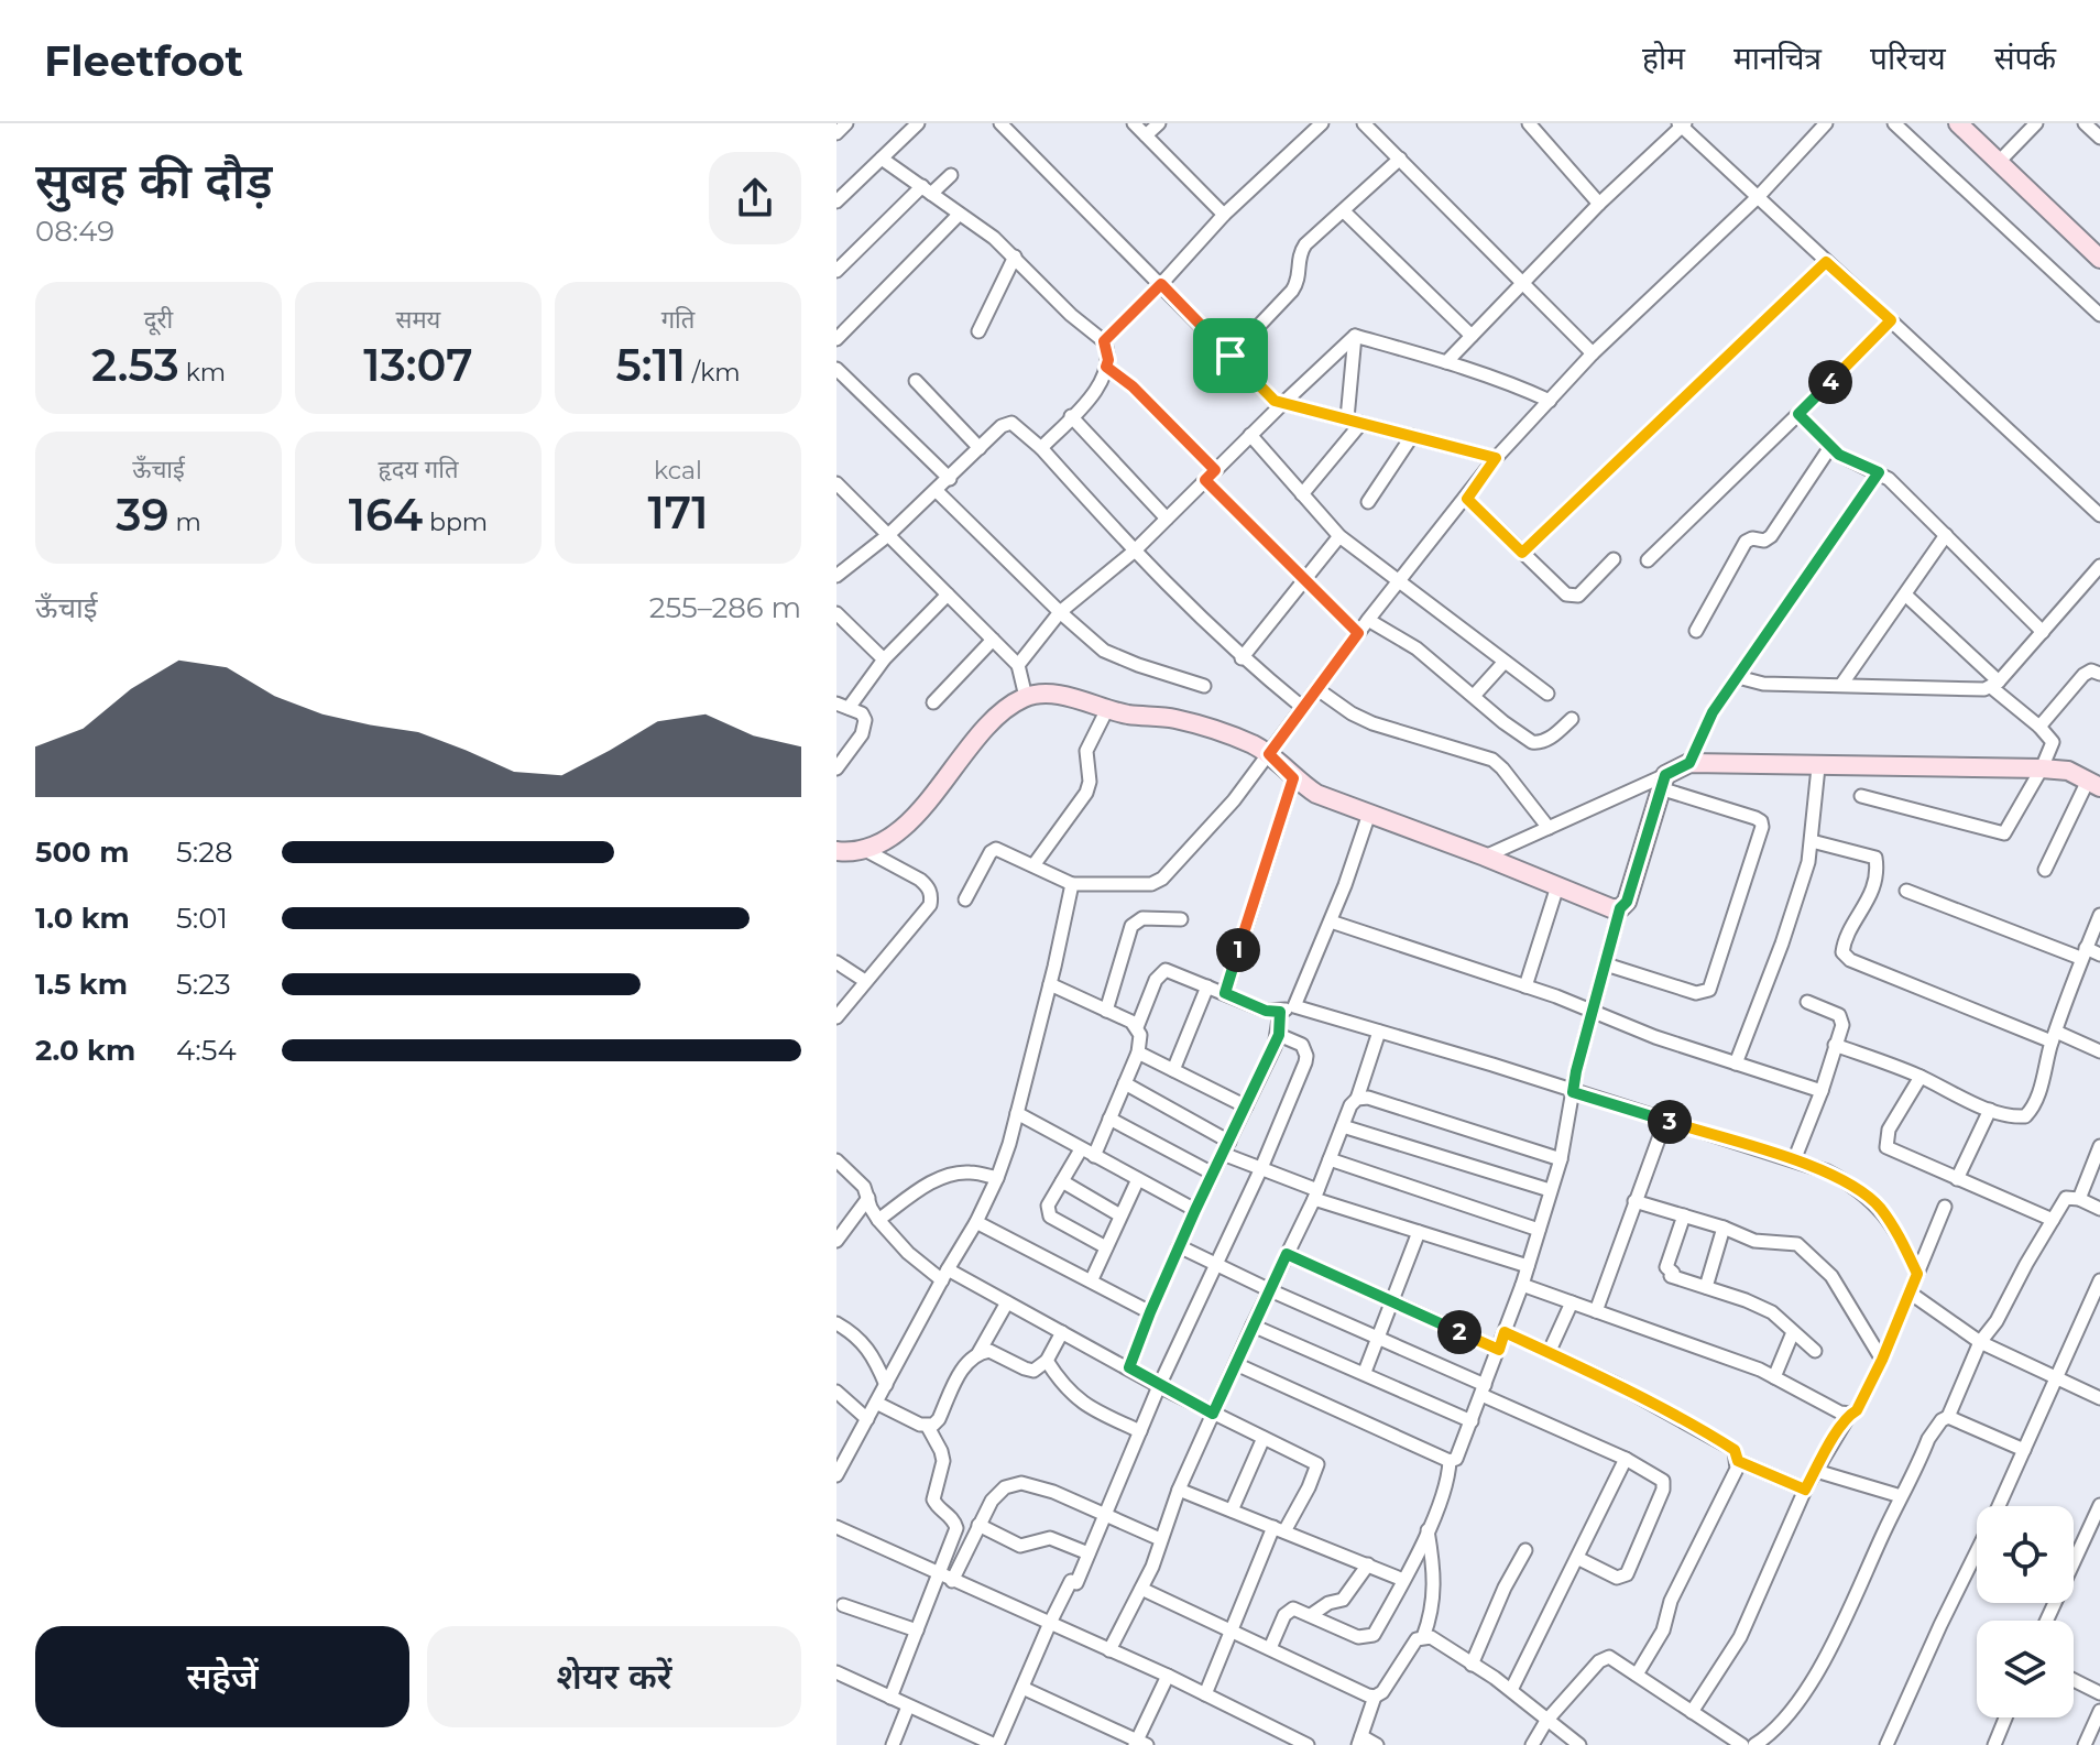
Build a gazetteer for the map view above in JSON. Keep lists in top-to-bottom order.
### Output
{
  "page": {
    "header": "Fleetfoot",
    "nav": [
      "होम",
      "मानचित्र",
      "परिचय",
      "संपर्क"
    ],
    "heading": ["सुबह की दौड़", "08:49"],
    "stats": [
      ["दूरी", "2.53 km"],
      ["समय", "13:07"],
      ["गति", "5:11 /km"],
      ["ऊँचाई", "39 m"],
      ["हृदय गति", "164 bpm"],
      ["kcal", "171"]
    ],
    "pins": [
      "4",
      "1",
      "3",
      "2"
    ],
    "chart": ["ऊँचाई", "255–286 m"],
    "list": [
      {
        "name": "500 m",
        "note": "5:28"
      },
      {
        "name": "1.0 km",
        "note": "5:01"
      },
      {
        "name": "1.5 km",
        "note": "5:23"
      },
      {
        "name": "2.0 km",
        "note": "4:54"
      }
    ],
    "buttons": ["सहेजें", "शेयर करें"]
  }
}
